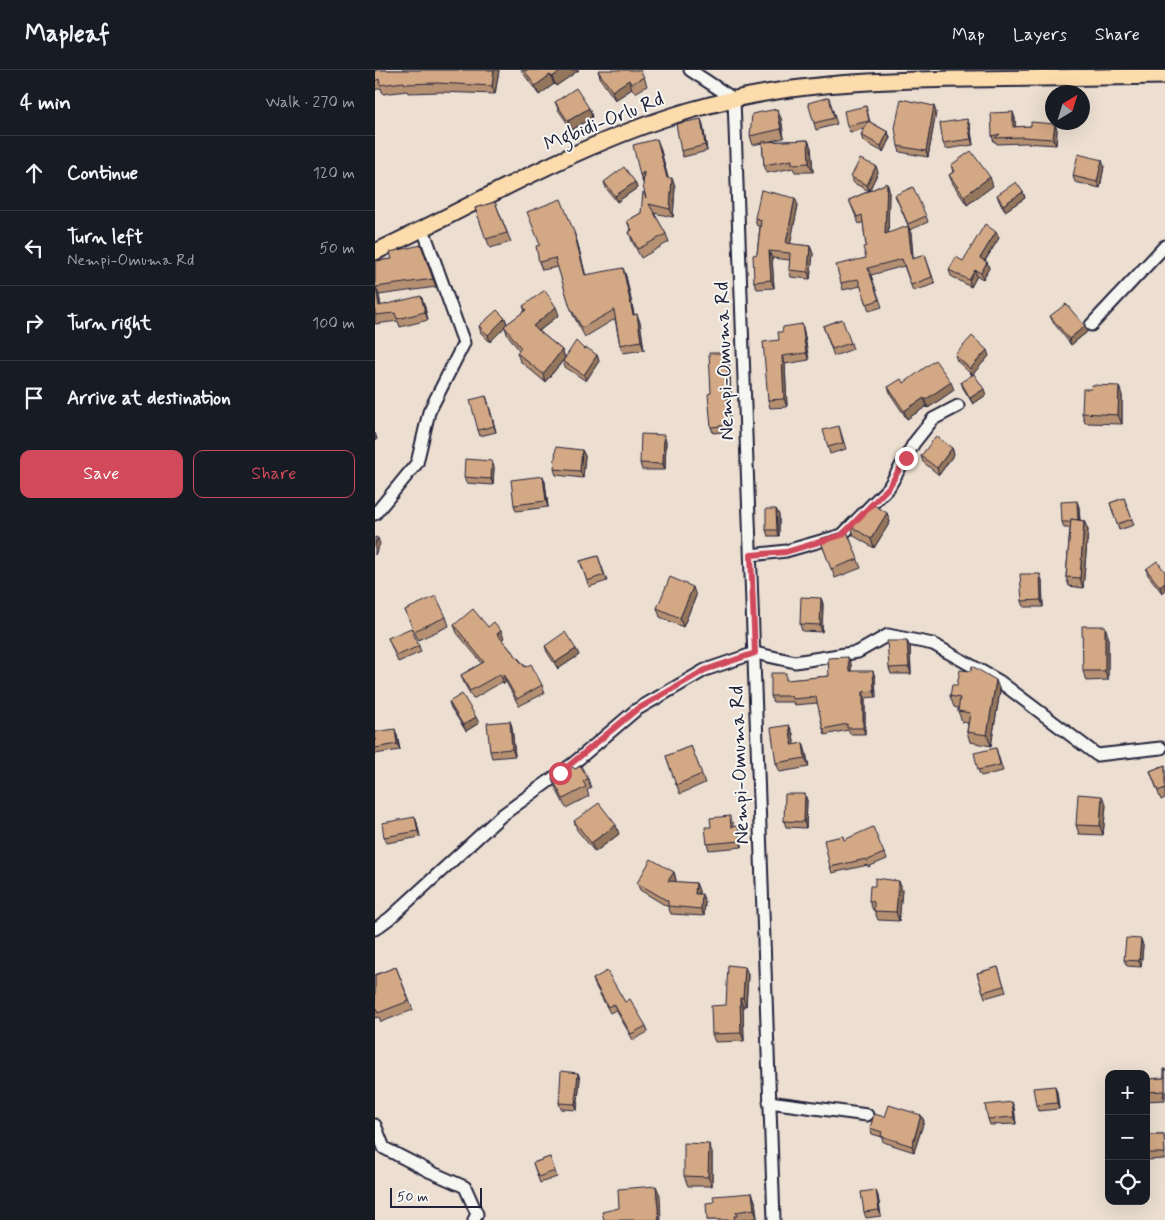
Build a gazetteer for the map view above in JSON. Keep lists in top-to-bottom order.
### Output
{
  "streets": {
    "main road": ["Mgbidi-Orlu Rd"],
    "street": ["Nempi-Omuma Rd"]
  },
  "crossings": [
    ["Mgbidi-Orlu Rd", "Nempi-Omuma Rd"]
  ],
  "scale_bar": "50 m",
  "north": "top right",
  "page": {
    "header": "Mapleaf",
    "nav": ["Map", "Layers", "Share"],
    "heading": ["4 min", "Walk · 270 m"],
    "list": [
      ["Continue", "120 m"],
      ["Turn left", "Nempi-Omuma Rd", "50 m"],
      ["Turn right", "100 m"],
      "Arrive at destination"
    ],
    "buttons": ["Save", "Share"],
    "map_buttons": ["+", "−"],
    "scale": "50 m"
  }
}
